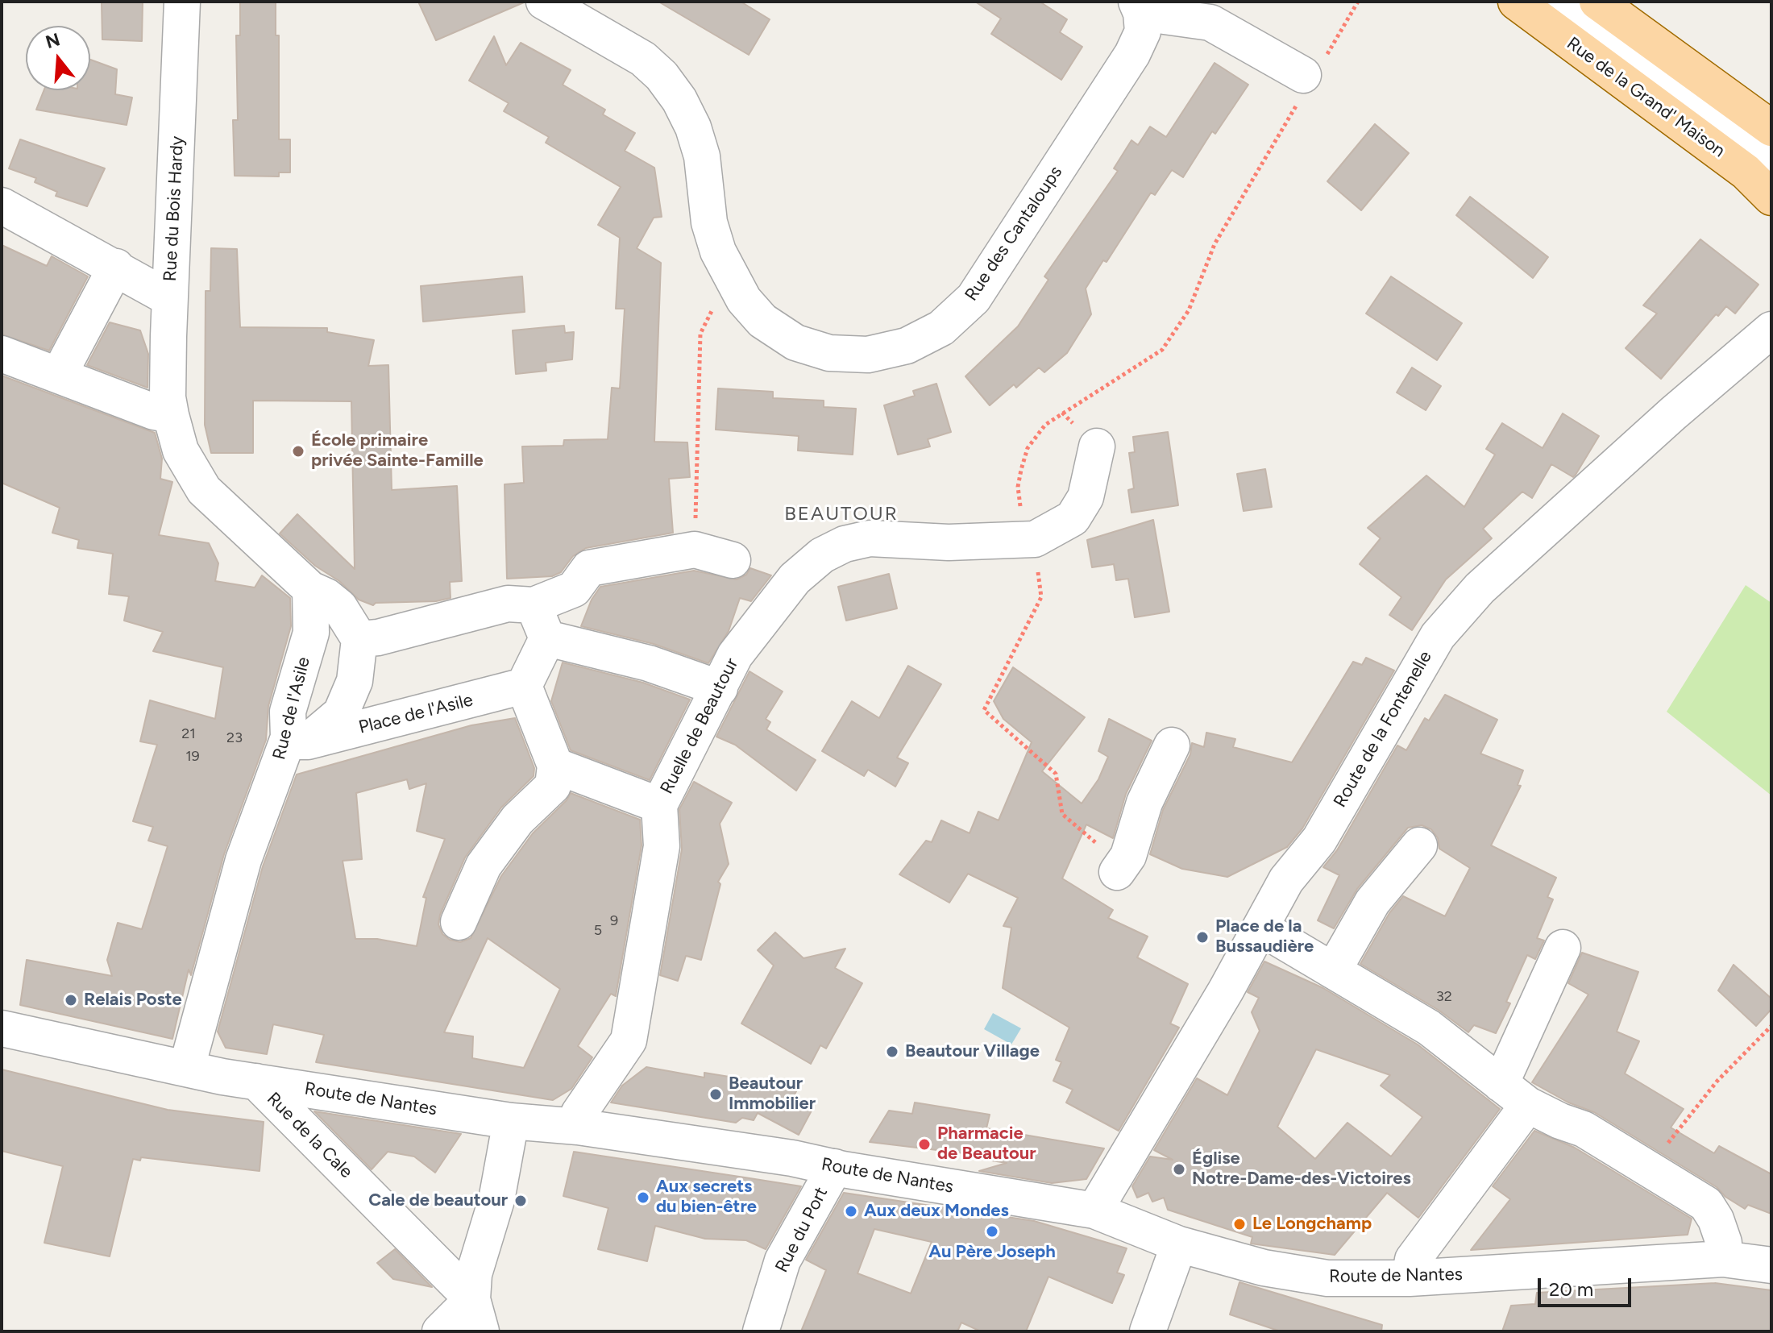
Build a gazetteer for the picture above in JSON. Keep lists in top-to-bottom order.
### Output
{
  "streets": {
    "main road": ["Rue de la Grand' Maison"],
    "street": [
      "Rue du Bois Hardy",
      "Rue des Cantaloups",
      "Rue de l'Asile",
      "Place de l'Asile",
      "Ruelle de Beautour",
      "Route de la Fontenelle",
      "Route de Nantes",
      "Rue de la Cale",
      "Rue du Port"
    ]
  },
  "crossings": [
    ["Rue de l'Asile", "Place de l'Asile"],
    ["Rue de l'Asile", "Route de Nantes"],
    ["Ruelle de Beautour", "Route de Nantes"],
    ["Route de la Fontenelle", "Route de Nantes"],
    ["Route de Nantes", "Rue de la Cale"],
    ["Route de Nantes", "Rue du Port"]
  ],
  "districts": ["BEAUTOUR"],
  "places": [
    "École primaire privée Sainte-Famille",
    "Place de la Bussaudière",
    "Relais Poste",
    "Beautour Village",
    "Beautour Immobilier",
    "Pharmacie de Beautour",
    "Église Notre-Dame-des-Victoires",
    "Aux secrets du bien-être",
    "Cale de beautour",
    "Aux deux Mondes",
    "Le Longchamp",
    "Au Père Joseph"
  ],
  "house_numbers": [
    "21",
    "23",
    "19",
    "9",
    "5",
    "32"
  ],
  "scale_bar": "20 m",
  "north": "top"
}
